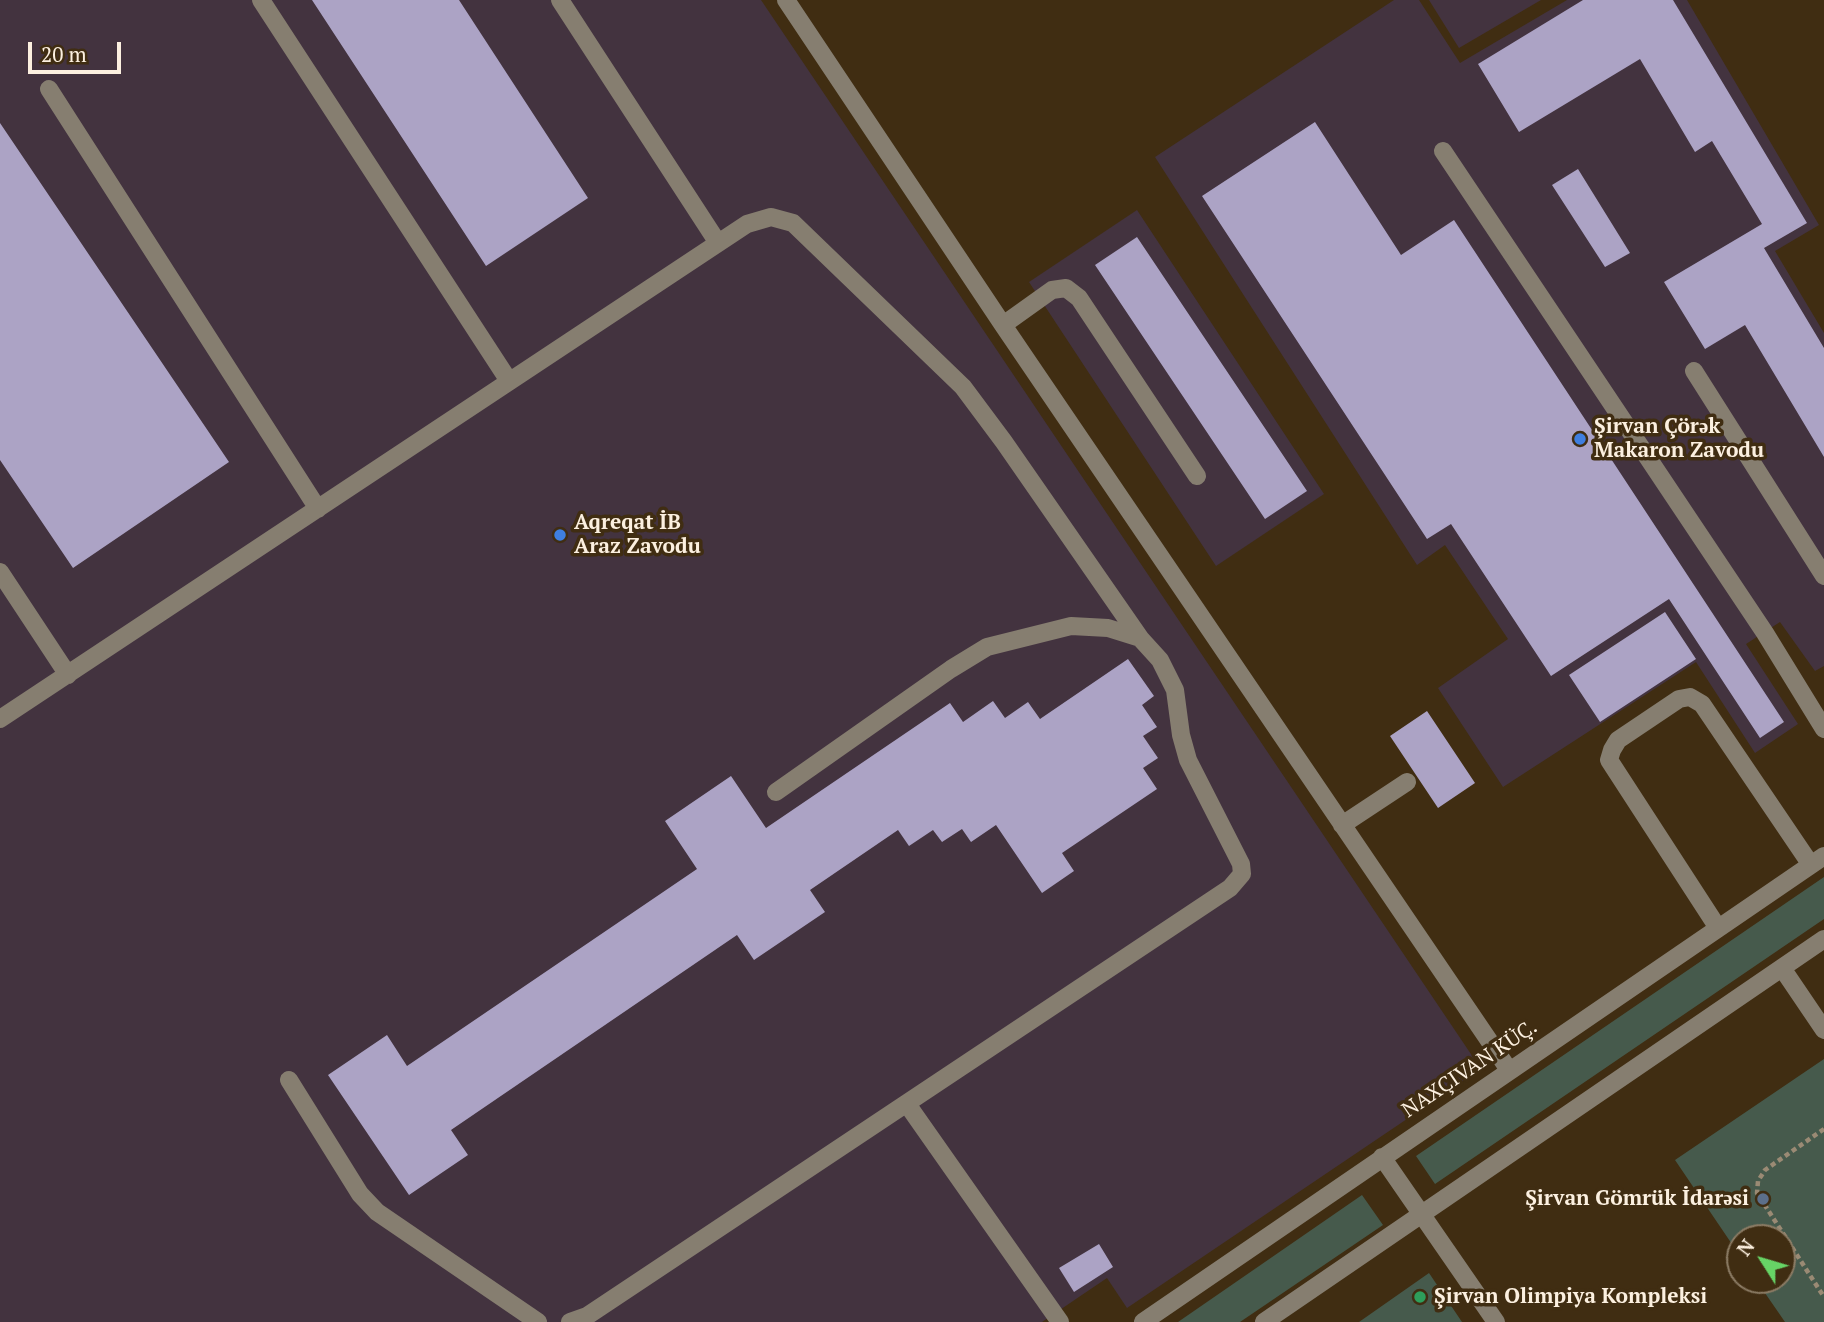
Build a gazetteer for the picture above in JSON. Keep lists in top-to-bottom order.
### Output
{
  "places": [
    "Şirvan Çörək Makaron Zavodu",
    "Aqreqat İB Araz Zavodu",
    "Şirvan Gömrük İdarəsi",
    "Şirvan Olimpiya Kompleksi"
  ],
  "scale_bar": "20 m",
  "north": "top left"
}
